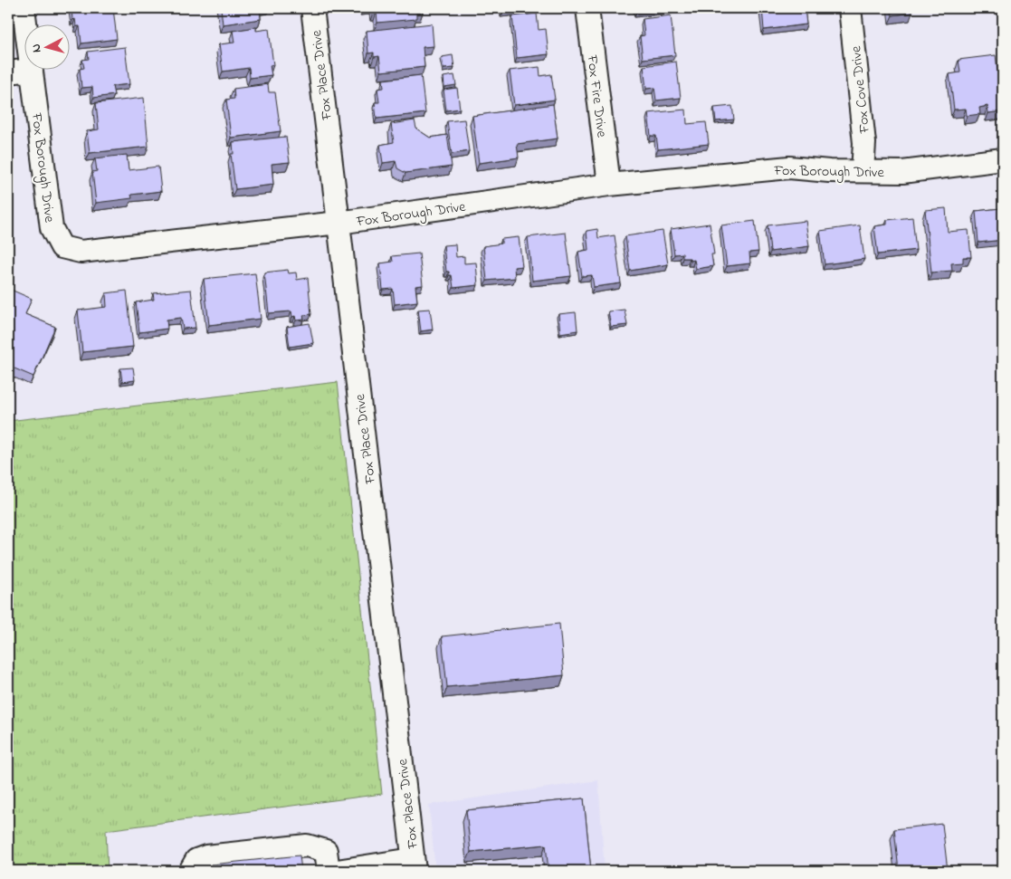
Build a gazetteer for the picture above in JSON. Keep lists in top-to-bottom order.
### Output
{
  "streets": {
    "street": [
      "Fox Place Drive",
      "Fox Cove Drive",
      "Fox Fire Drive",
      "Fox Borough Drive"
    ]
  },
  "crossings": [
    ["Fox Place Drive", "Fox Borough Drive"],
    ["Fox Cove Drive", "Fox Borough Drive"],
    ["Fox Fire Drive", "Fox Borough Drive"]
  ],
  "north": "left"
}
